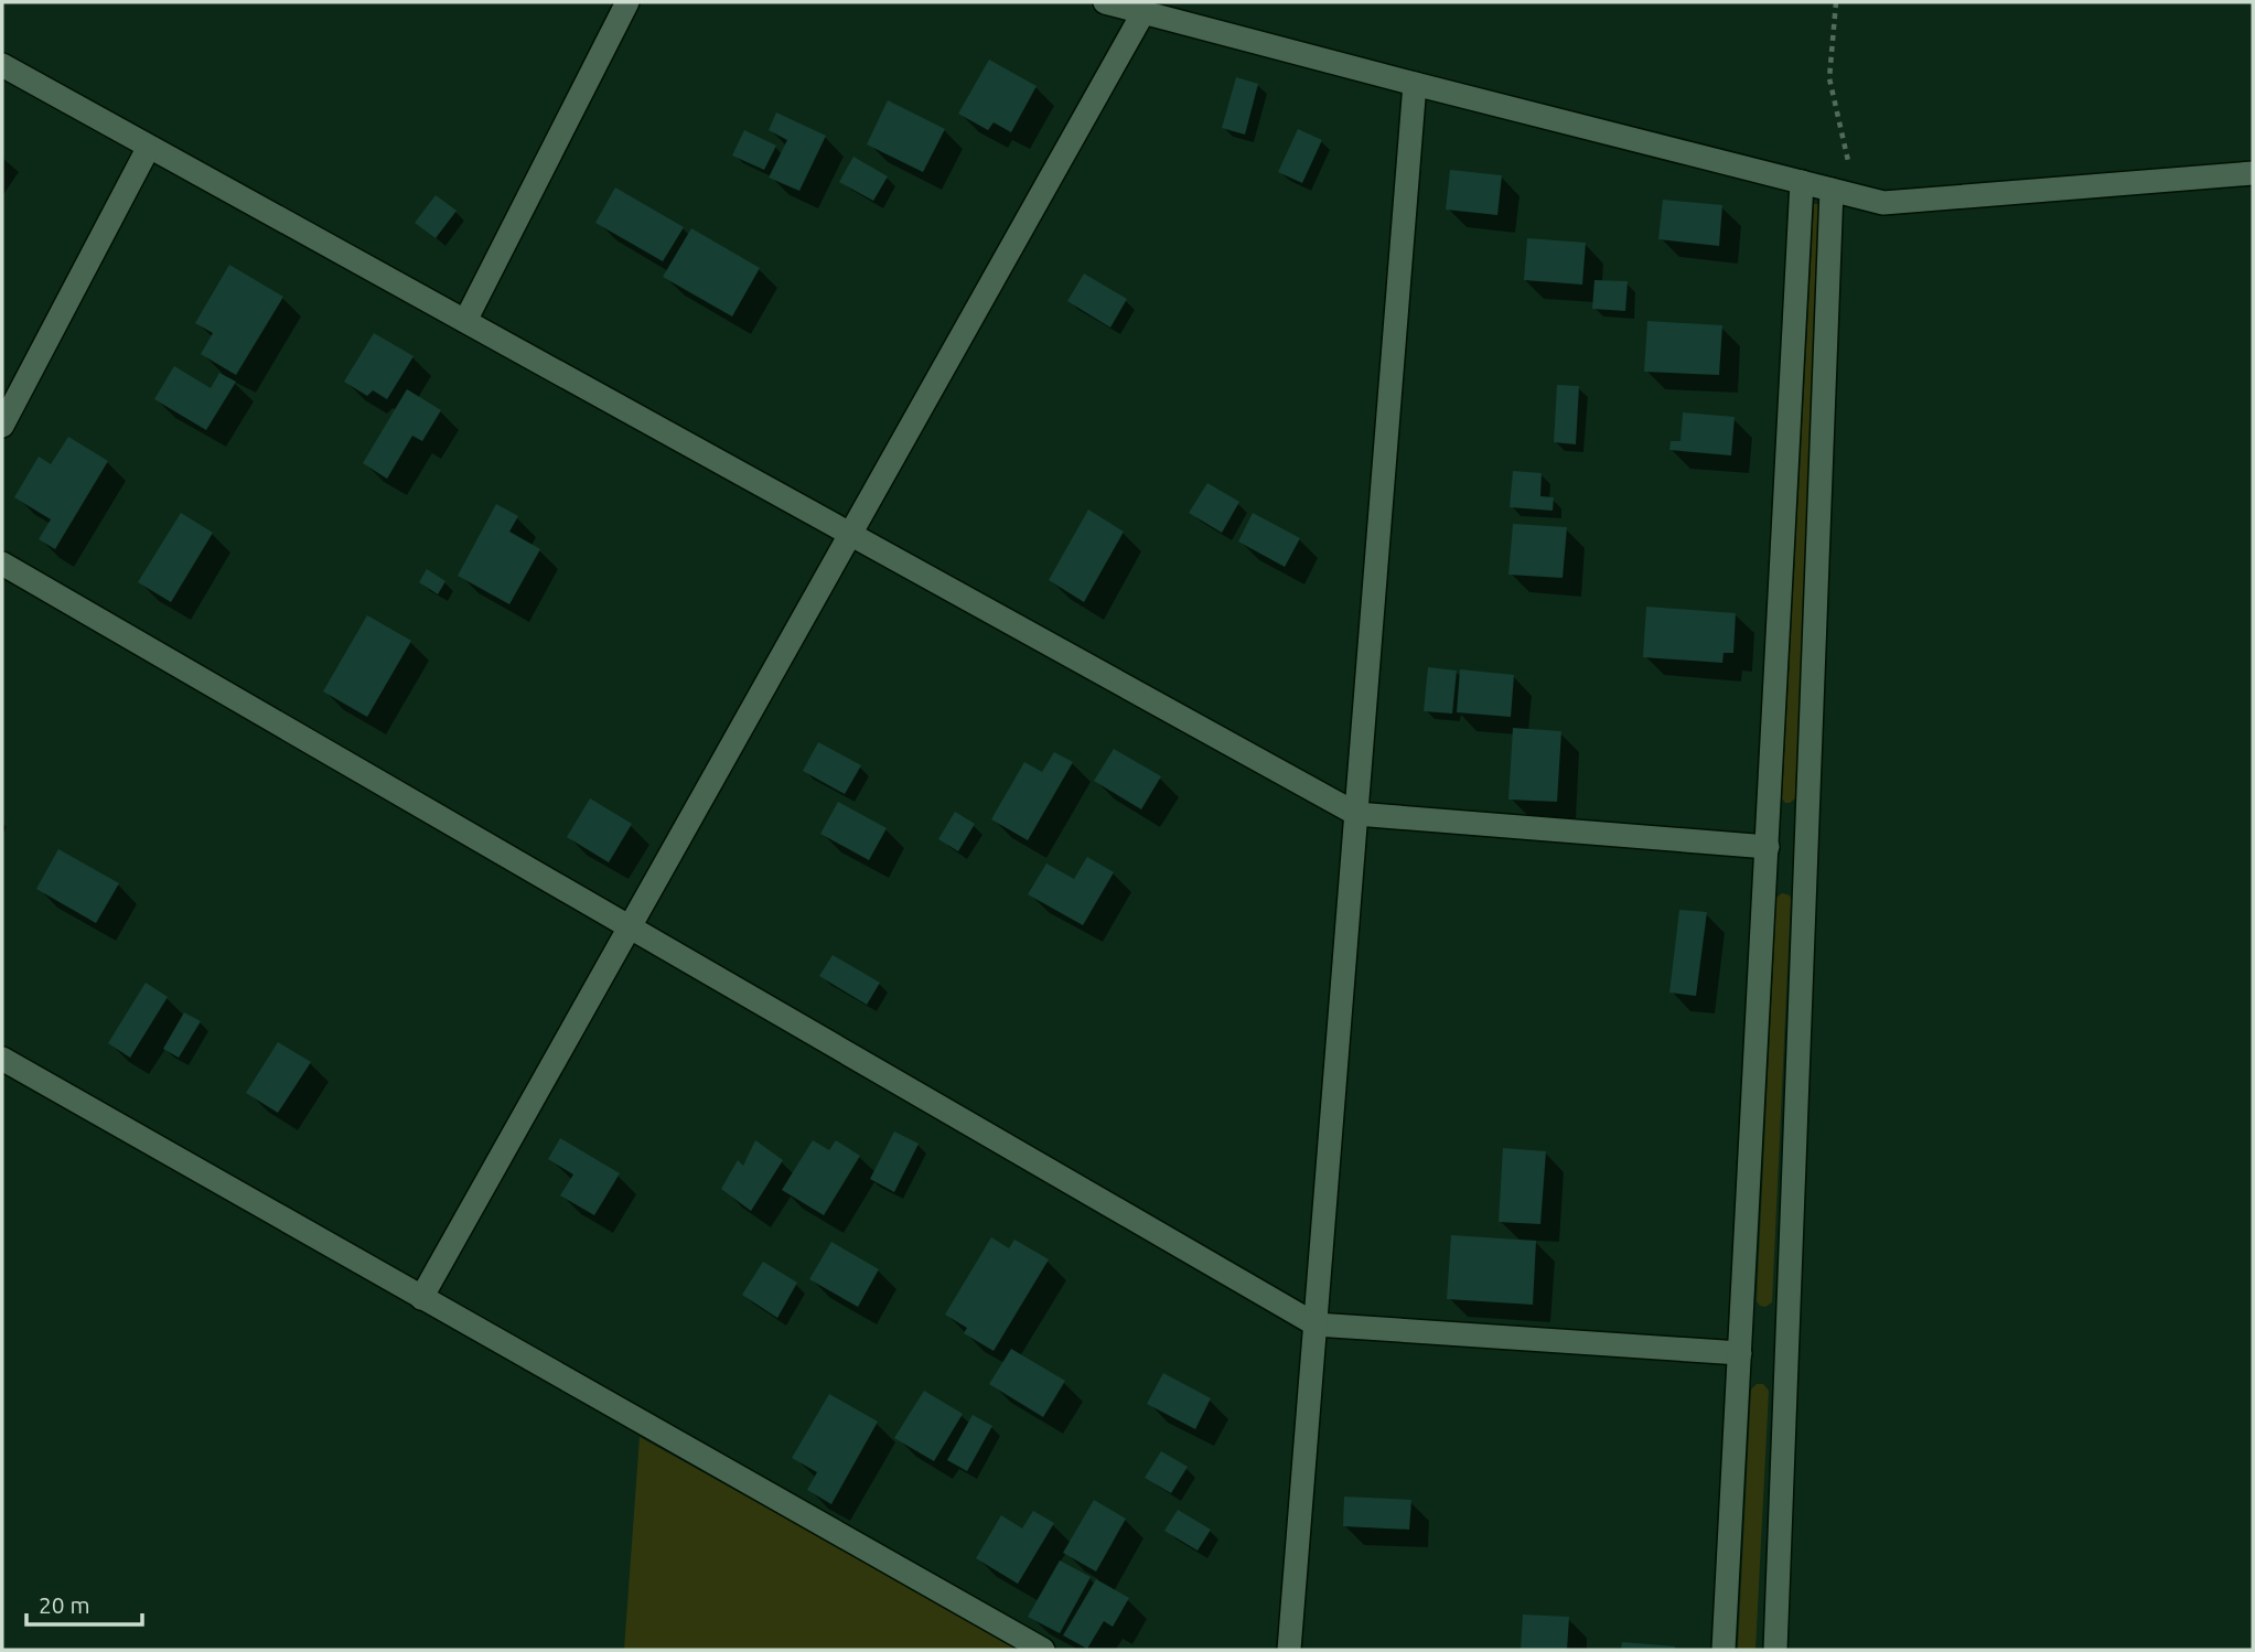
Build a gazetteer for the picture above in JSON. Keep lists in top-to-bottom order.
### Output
{
  "scale_bar": "20 m"
}
